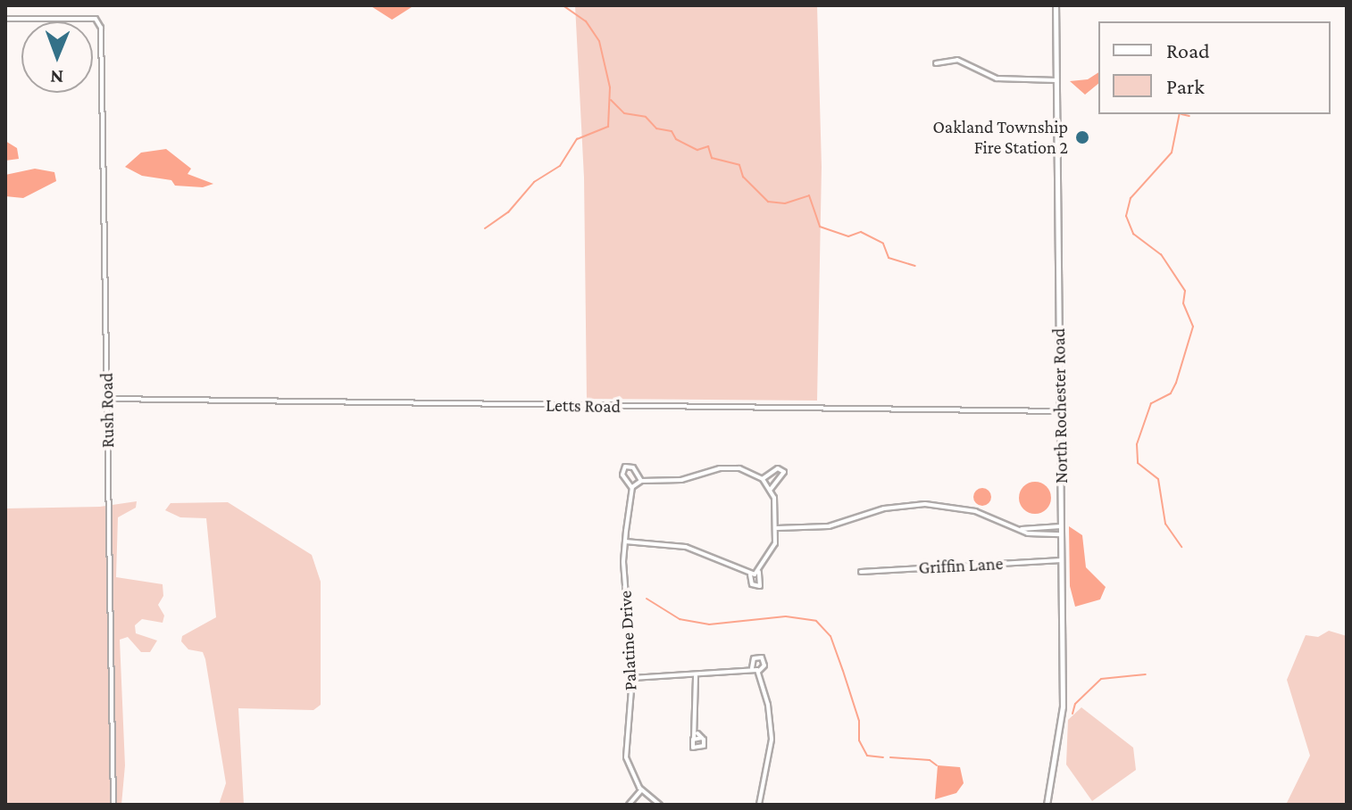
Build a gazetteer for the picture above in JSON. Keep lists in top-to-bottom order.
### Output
{
  "streets": {
    "main road": ["North Rochester Road"],
    "street": [
      "Letts Road",
      "Rush Road",
      "Griffin Lane",
      "Palatine Drive"
    ]
  },
  "crossings": [
    ["Letts Road", "North Rochester Road"],
    ["Letts Road", "Rush Road"],
    ["North Rochester Road", "Griffin Lane"]
  ],
  "places": ["Oakland Township Fire Station 2"],
  "legend": ["Road", "Park"],
  "north": "bottom"
}
